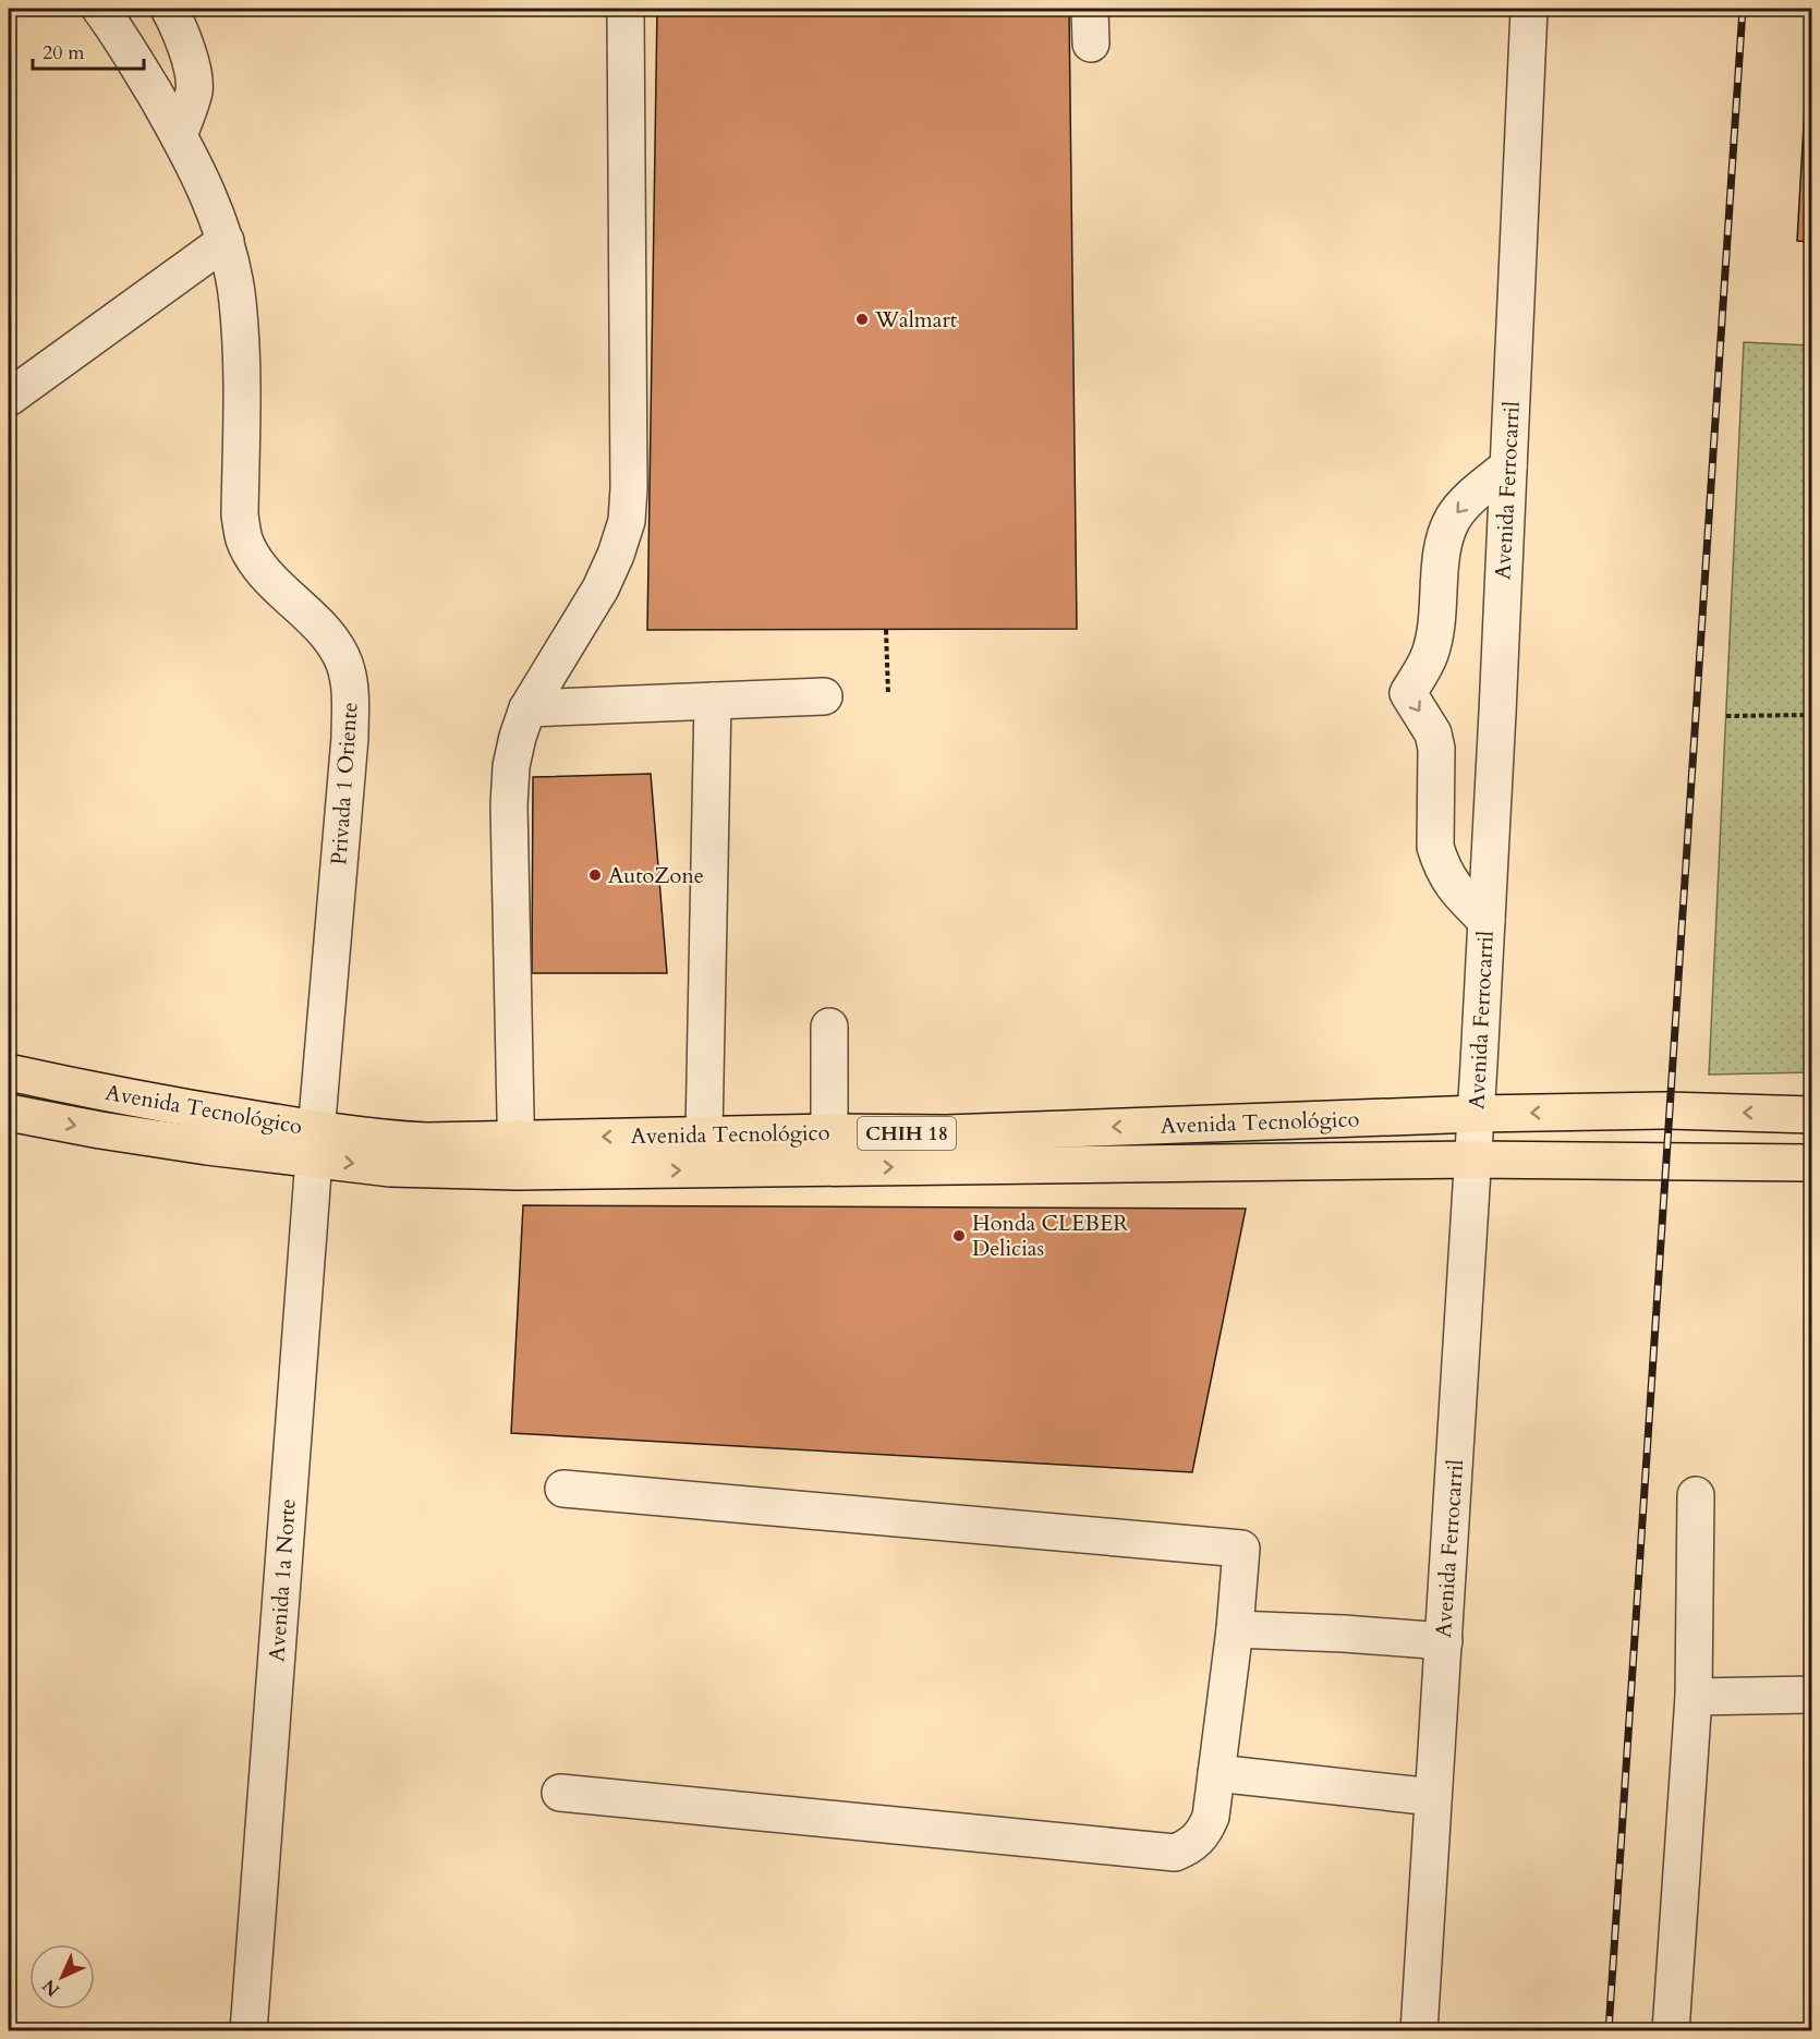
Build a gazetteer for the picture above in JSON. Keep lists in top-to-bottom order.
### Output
{
  "streets": {
    "main road": ["Avenida Tecnológico", "CHIH 18"],
    "street": ["Avenida Ferrocarril", "Privada 1 Oriente", "Avenida 1a Norte"]
  },
  "crossings": [
    ["Avenida Ferrocarril", "Avenida Tecnológico"],
    ["Privada 1 Oriente", "Avenida Tecnológico"],
    ["Privada 1 Oriente", "Avenida 1a Norte"],
    ["Avenida Tecnológico", "Avenida 1a Norte"]
  ],
  "places": ["Walmart", "AutoZone", "Honda CLEBER Delicias"],
  "scale_bar": "20 m",
  "north": "bottom left"
}
